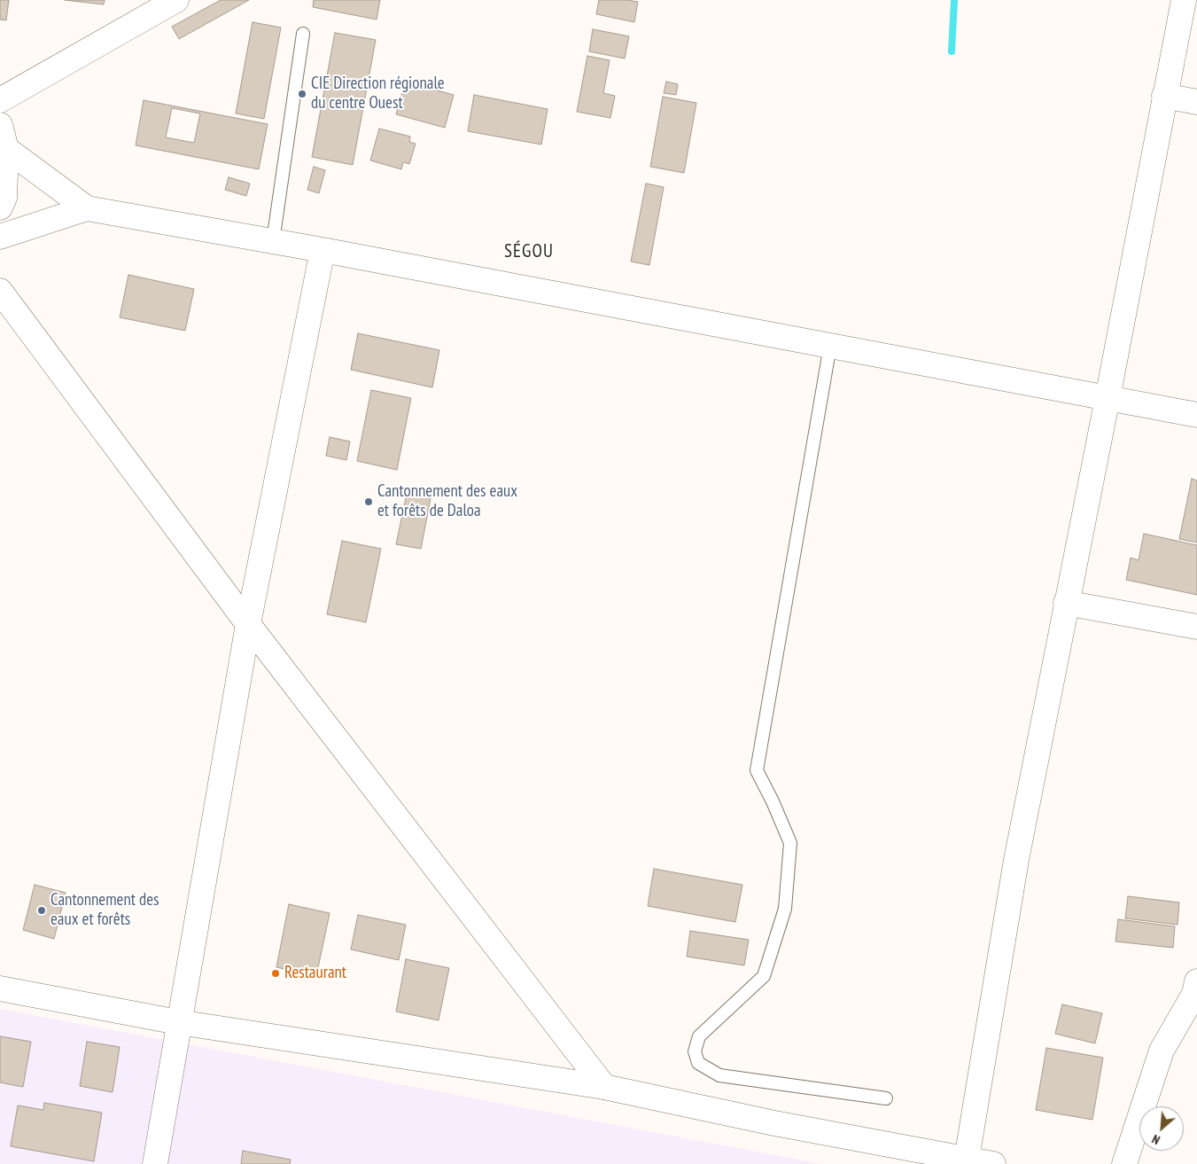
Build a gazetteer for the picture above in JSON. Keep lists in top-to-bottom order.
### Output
{
  "districts": ["SÉGOU"],
  "places": [
    "CIE Direction régionale du centre Ouest",
    "Cantonnement des eaux et forêts de Daloa",
    "Cantonnement des eaux et forêts",
    "Restaurant"
  ],
  "north": "bottom left"
}
